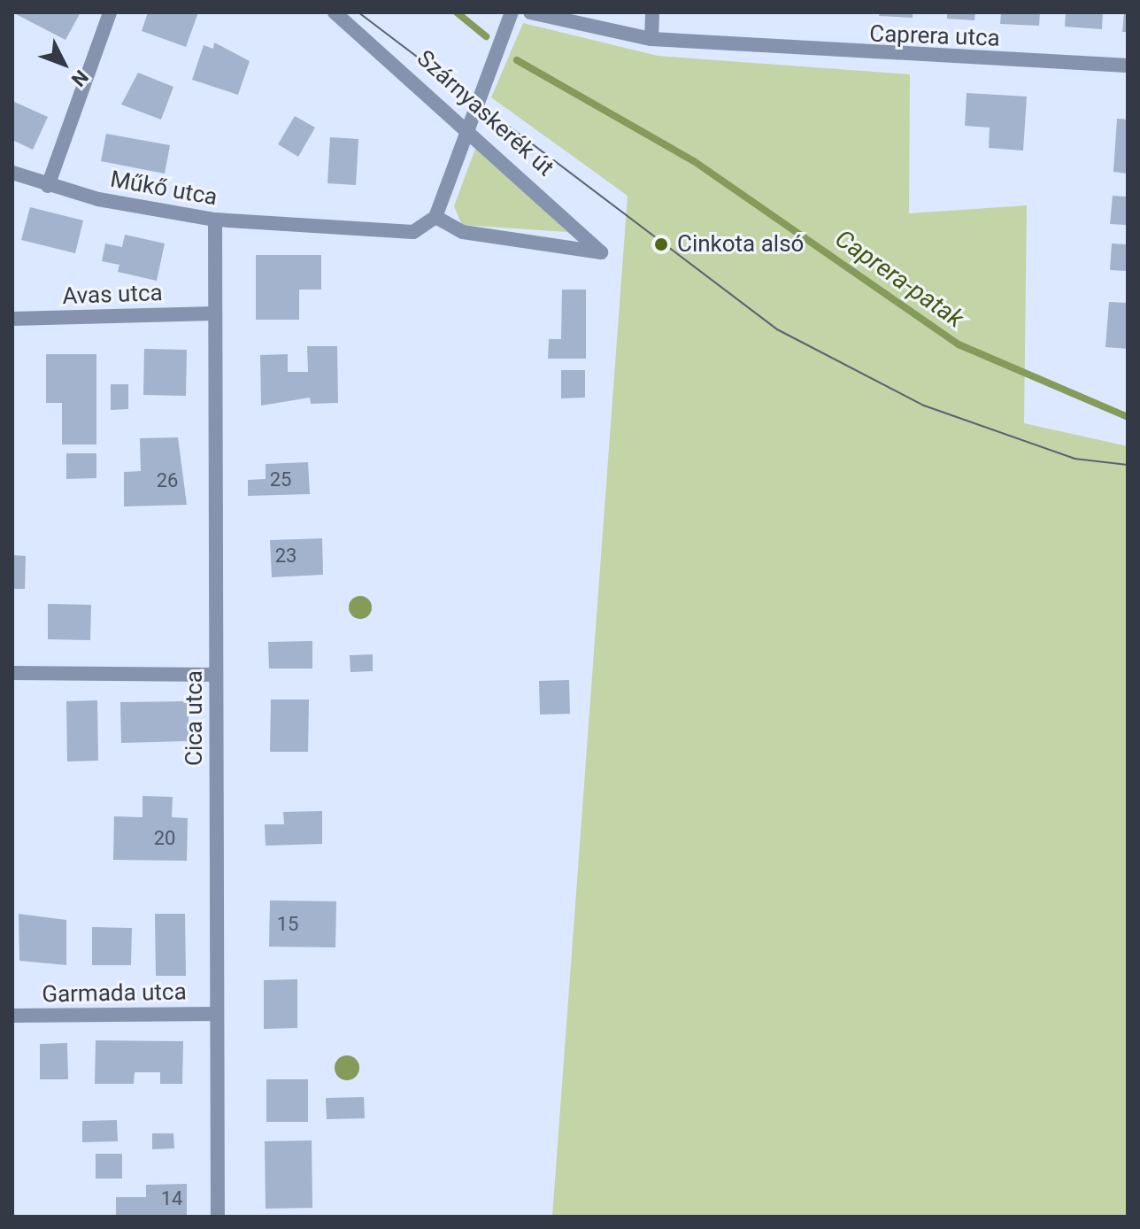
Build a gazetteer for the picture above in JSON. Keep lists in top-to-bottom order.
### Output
{
  "streets": {
    "street": [
      "Caprera utca",
      "Szárnyaskerék út",
      "Műkő utca",
      "Avas utca",
      "Cica utca",
      "Garmada utca"
    ]
  },
  "crossings": [
    ["Szárnyaskerék út", "Műkő utca"],
    ["Műkő utca", "Cica utca"],
    ["Avas utca", "Cica utca"],
    ["Cica utca", "Garmada utca"]
  ],
  "water": ["Caprera-patak"],
  "places": ["Cinkota alsó"],
  "house_numbers": [
    "25",
    "26",
    "23",
    "20",
    "15",
    "14"
  ],
  "north": "bottom right"
}
